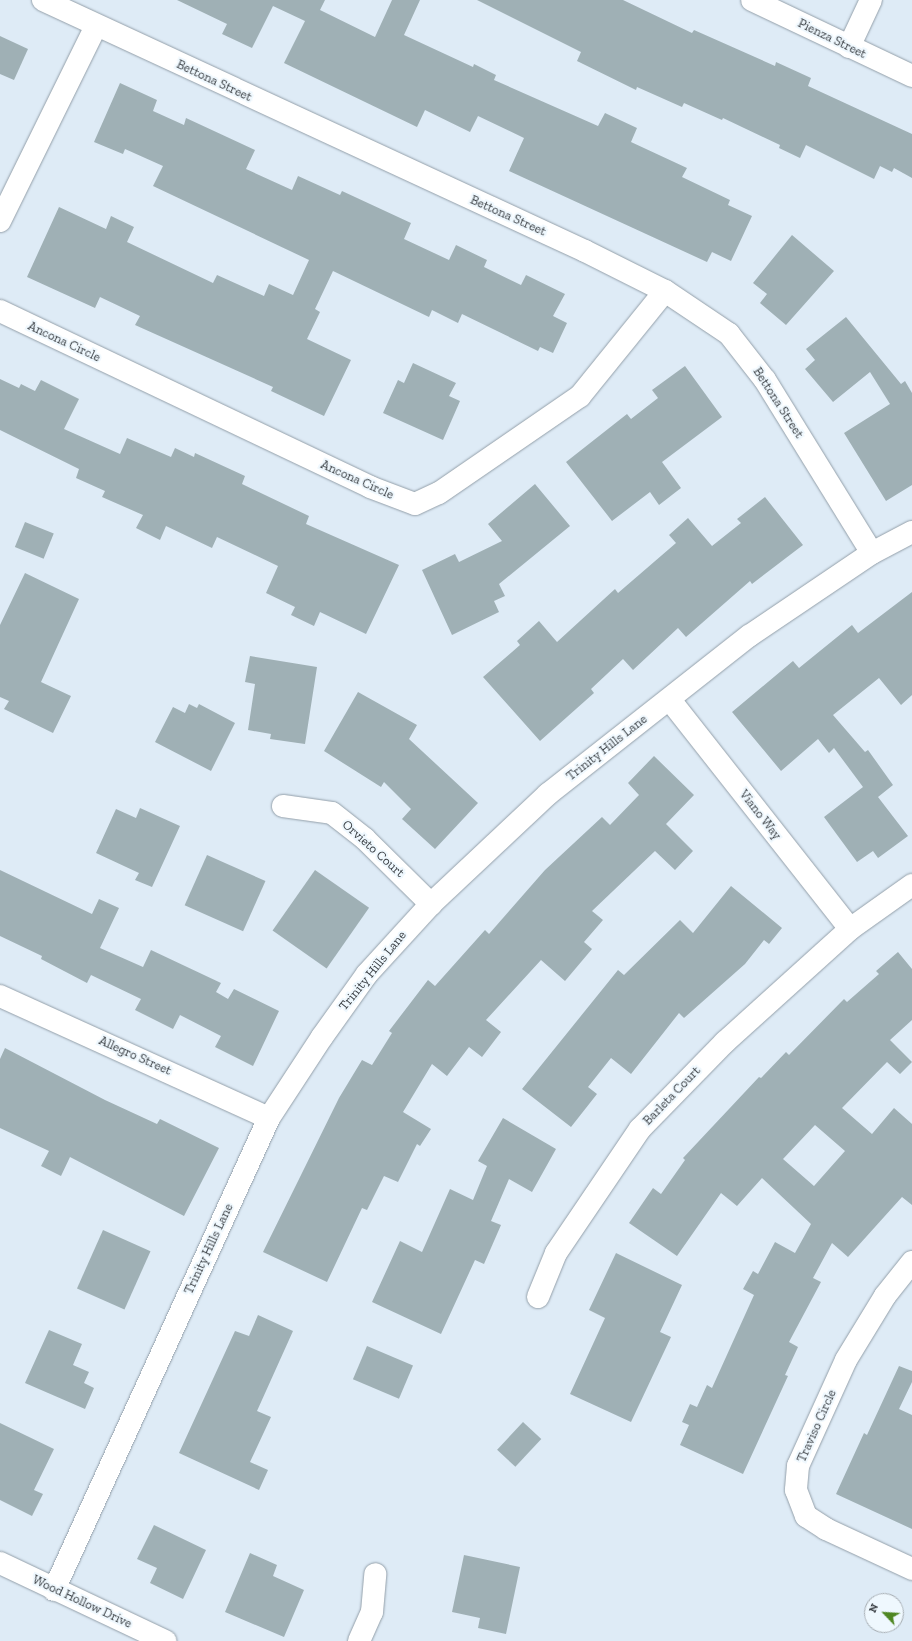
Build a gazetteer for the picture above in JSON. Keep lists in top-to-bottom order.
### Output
{
  "streets": {
    "street": [
      "Pienza Street",
      "Bettona Street",
      "Ancona Circle",
      "Trinity Hills Lane",
      "Viano Way",
      "Orvieto Court",
      "Allegro Street",
      "Barleta Court",
      "Traviso Circle",
      "Wood Hollow Drive"
    ]
  },
  "crossings": [
    ["Bettona Street", "Ancona Circle"],
    ["Bettona Street", "Trinity Hills Lane"],
    ["Trinity Hills Lane", "Viano Way"],
    ["Trinity Hills Lane", "Orvieto Court"],
    ["Trinity Hills Lane", "Allegro Street"],
    ["Trinity Hills Lane", "Wood Hollow Drive"],
    ["Viano Way", "Barleta Court"]
  ],
  "north": "top left"
}
